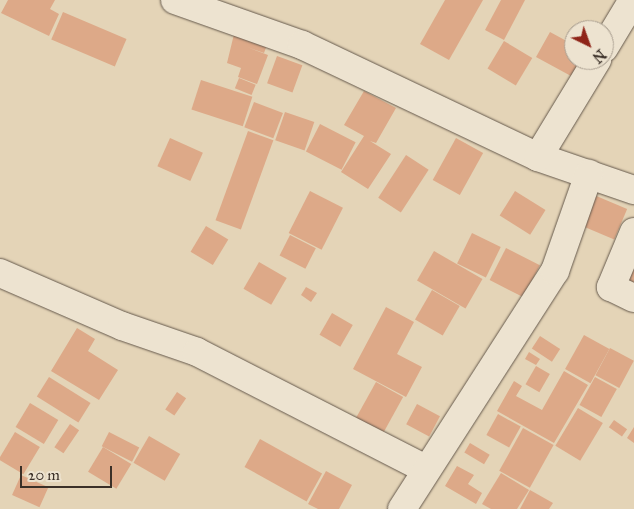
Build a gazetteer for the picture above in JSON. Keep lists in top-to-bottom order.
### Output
{
  "scale_bar": "20 m",
  "north": "bottom right"
}
